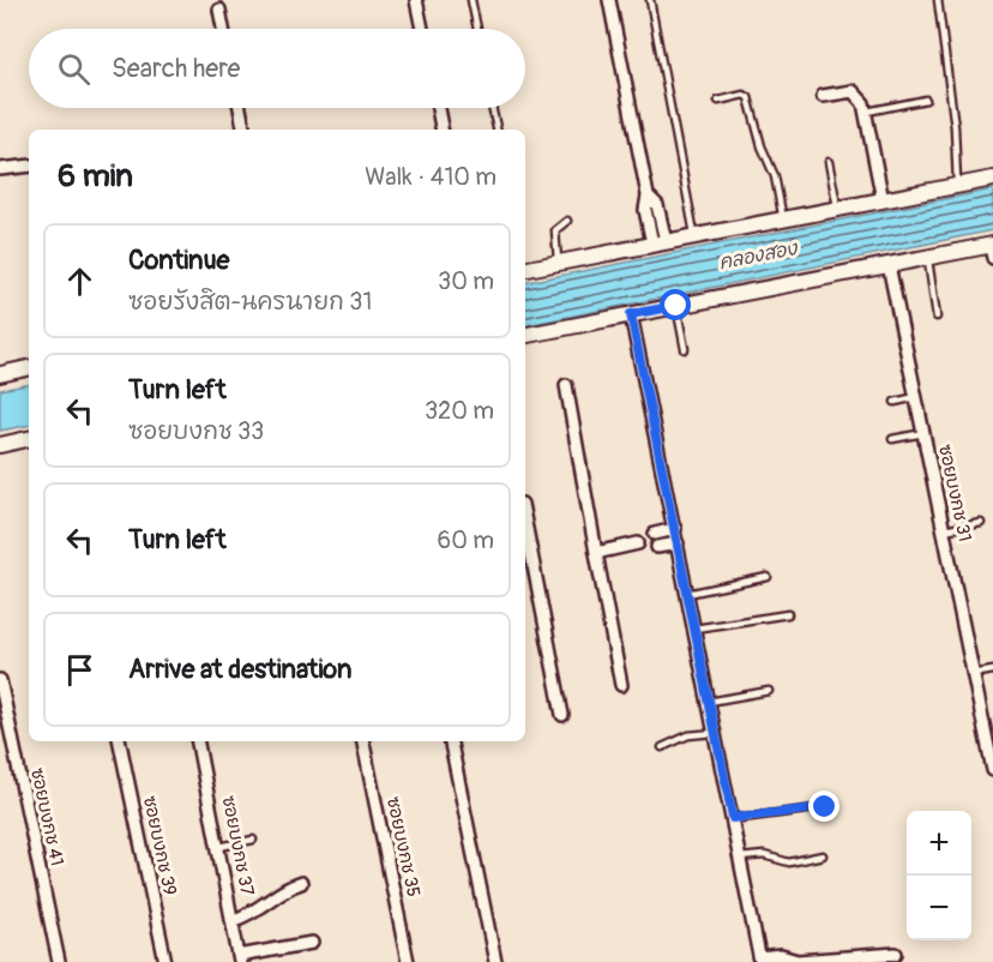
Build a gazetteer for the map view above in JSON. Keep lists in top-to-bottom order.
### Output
{
  "streets": {
    "street": [
      "ซอยบงกช 31",
      "ซอยบงกช 41",
      "ซอยบงกช 39",
      "ซอยบงกช 37",
      "ซอยบงกช 35"
    ]
  },
  "water": ["คลองสอง"],
  "page": {
    "search": "Search here",
    "heading": ["6 min", "Walk · 410 m"],
    "list": [
      ["Continue", "ซอยรังสิต-นครนายก 31", "30 m"],
      ["Turn left", "ซอยบงกช 33", "320 m"],
      ["Turn left", "60 m"],
      "Arrive at destination"
    ],
    "map_buttons": ["+", "−"]
  }
}
